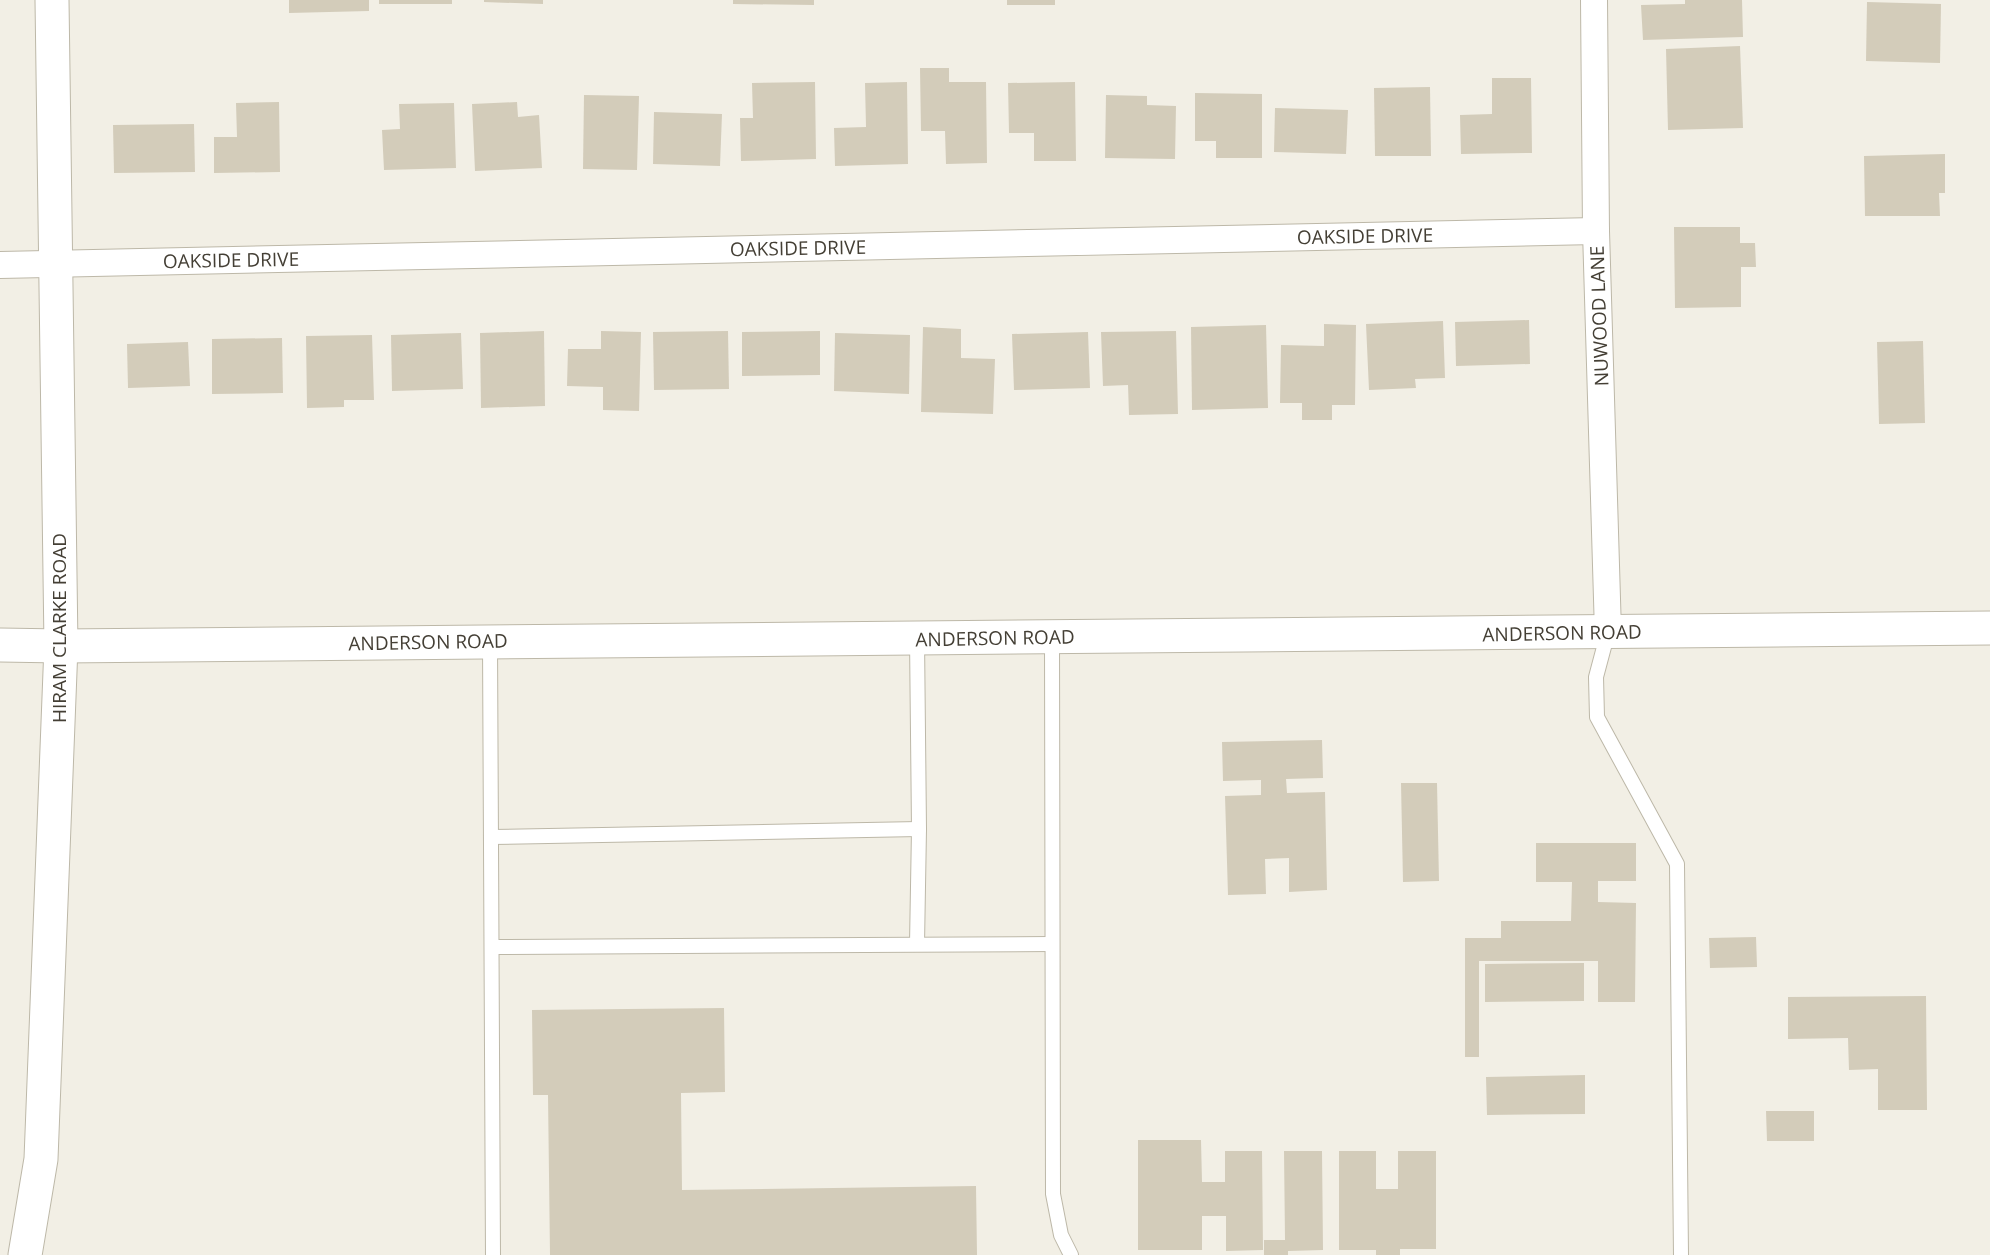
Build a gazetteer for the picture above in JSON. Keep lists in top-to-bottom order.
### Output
{
  "streets": {
    "street": [
      "OAKSIDE DRIVE",
      "NUWOOD LANE",
      "HIRAM CLARKE ROAD",
      "ANDERSON ROAD"
    ]
  },
  "crossings": [
    ["OAKSIDE DRIVE", "NUWOOD LANE"],
    ["OAKSIDE DRIVE", "HIRAM CLARKE ROAD"],
    ["NUWOOD LANE", "ANDERSON ROAD"],
    ["HIRAM CLARKE ROAD", "ANDERSON ROAD"]
  ]
}
